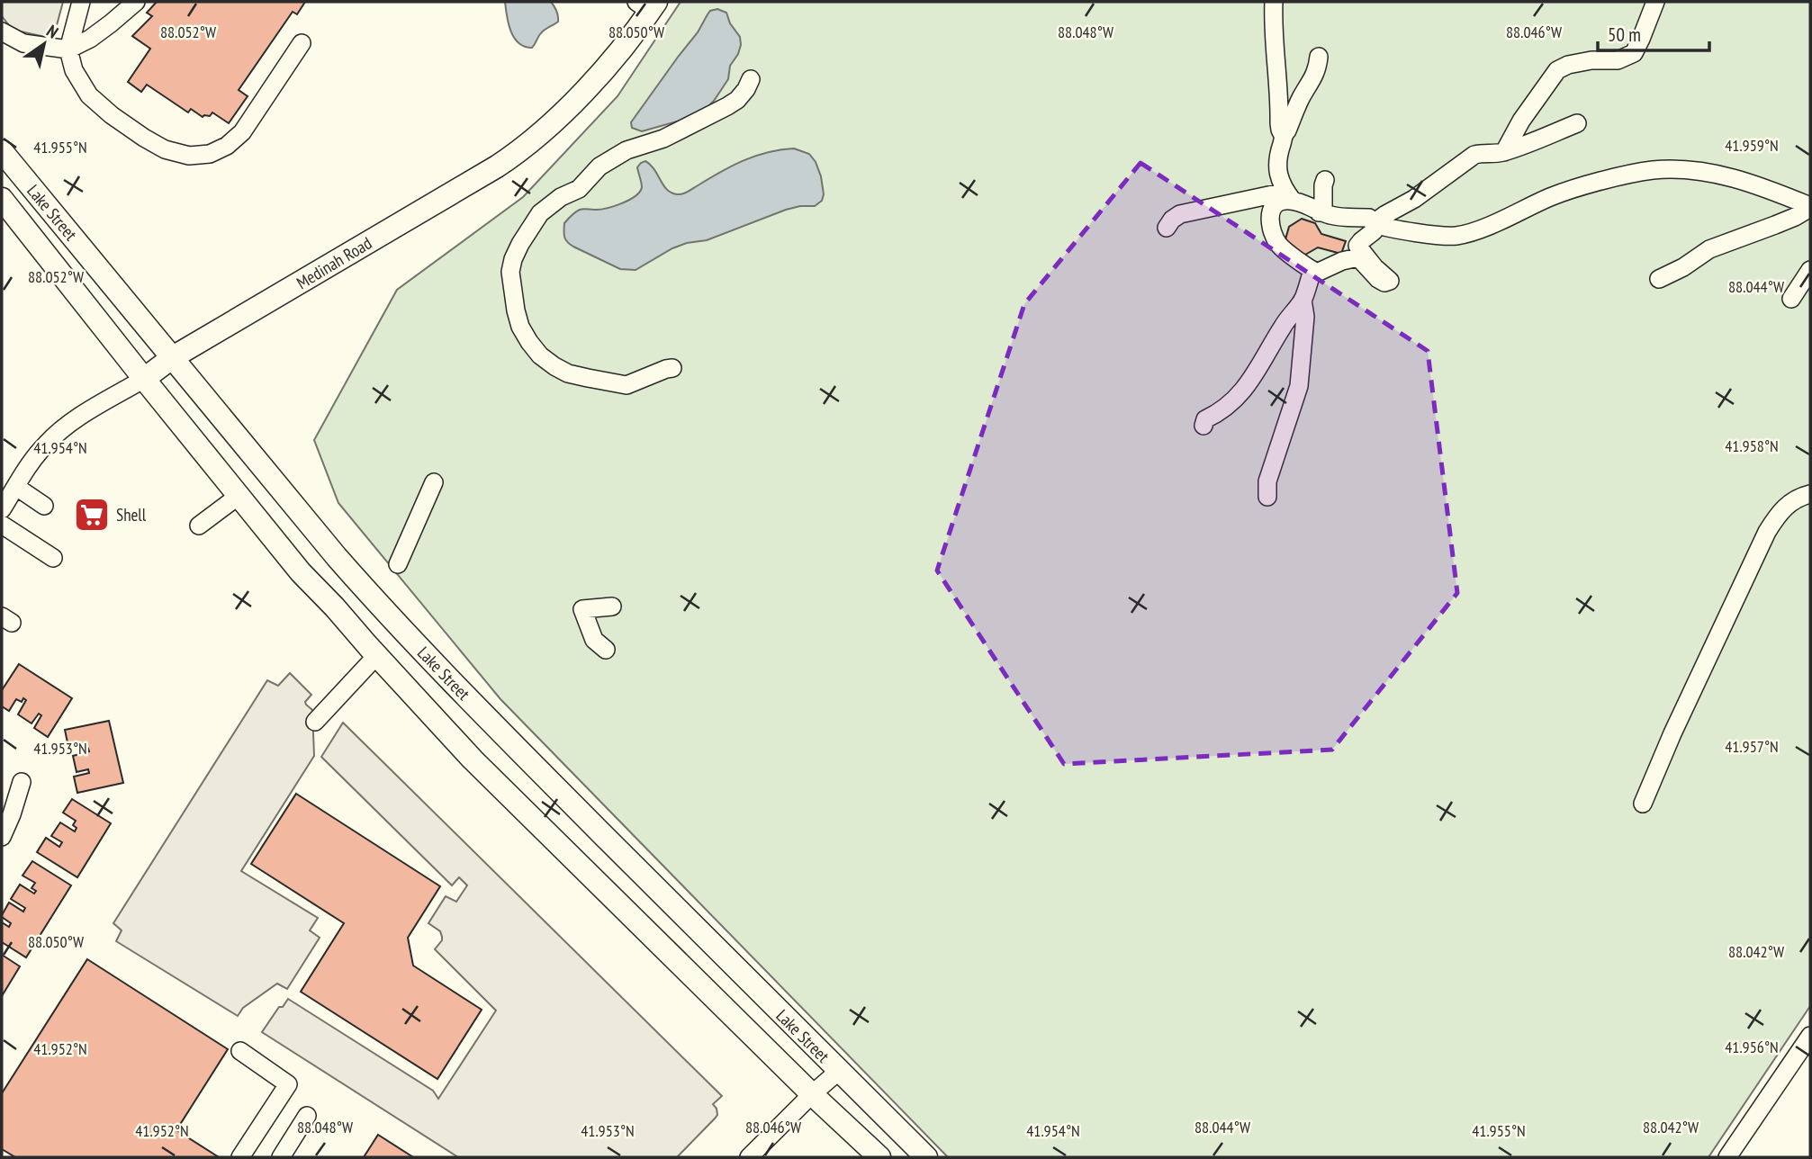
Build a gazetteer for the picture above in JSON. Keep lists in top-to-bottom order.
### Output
{
  "streets": {
    "main road": ["Lake Street", "Medinah Road"]
  },
  "crossings": [
    ["Lake Street", "Medinah Road"]
  ],
  "places": {
    "supermarket": ["Shell"]
  },
  "scale_bar": "50 m",
  "north": "top right",
  "coordinates": [
    "88.050°W",
    "88.048°W",
    "88.052°W",
    "88.046°W",
    "41.959°N",
    "41.955°N",
    "88.044°W",
    "41.958°N",
    "41.954°N",
    "41.957°N",
    "41.953°N",
    "88.042°W",
    "41.956°N",
    "41.952°N"
  ]
}
